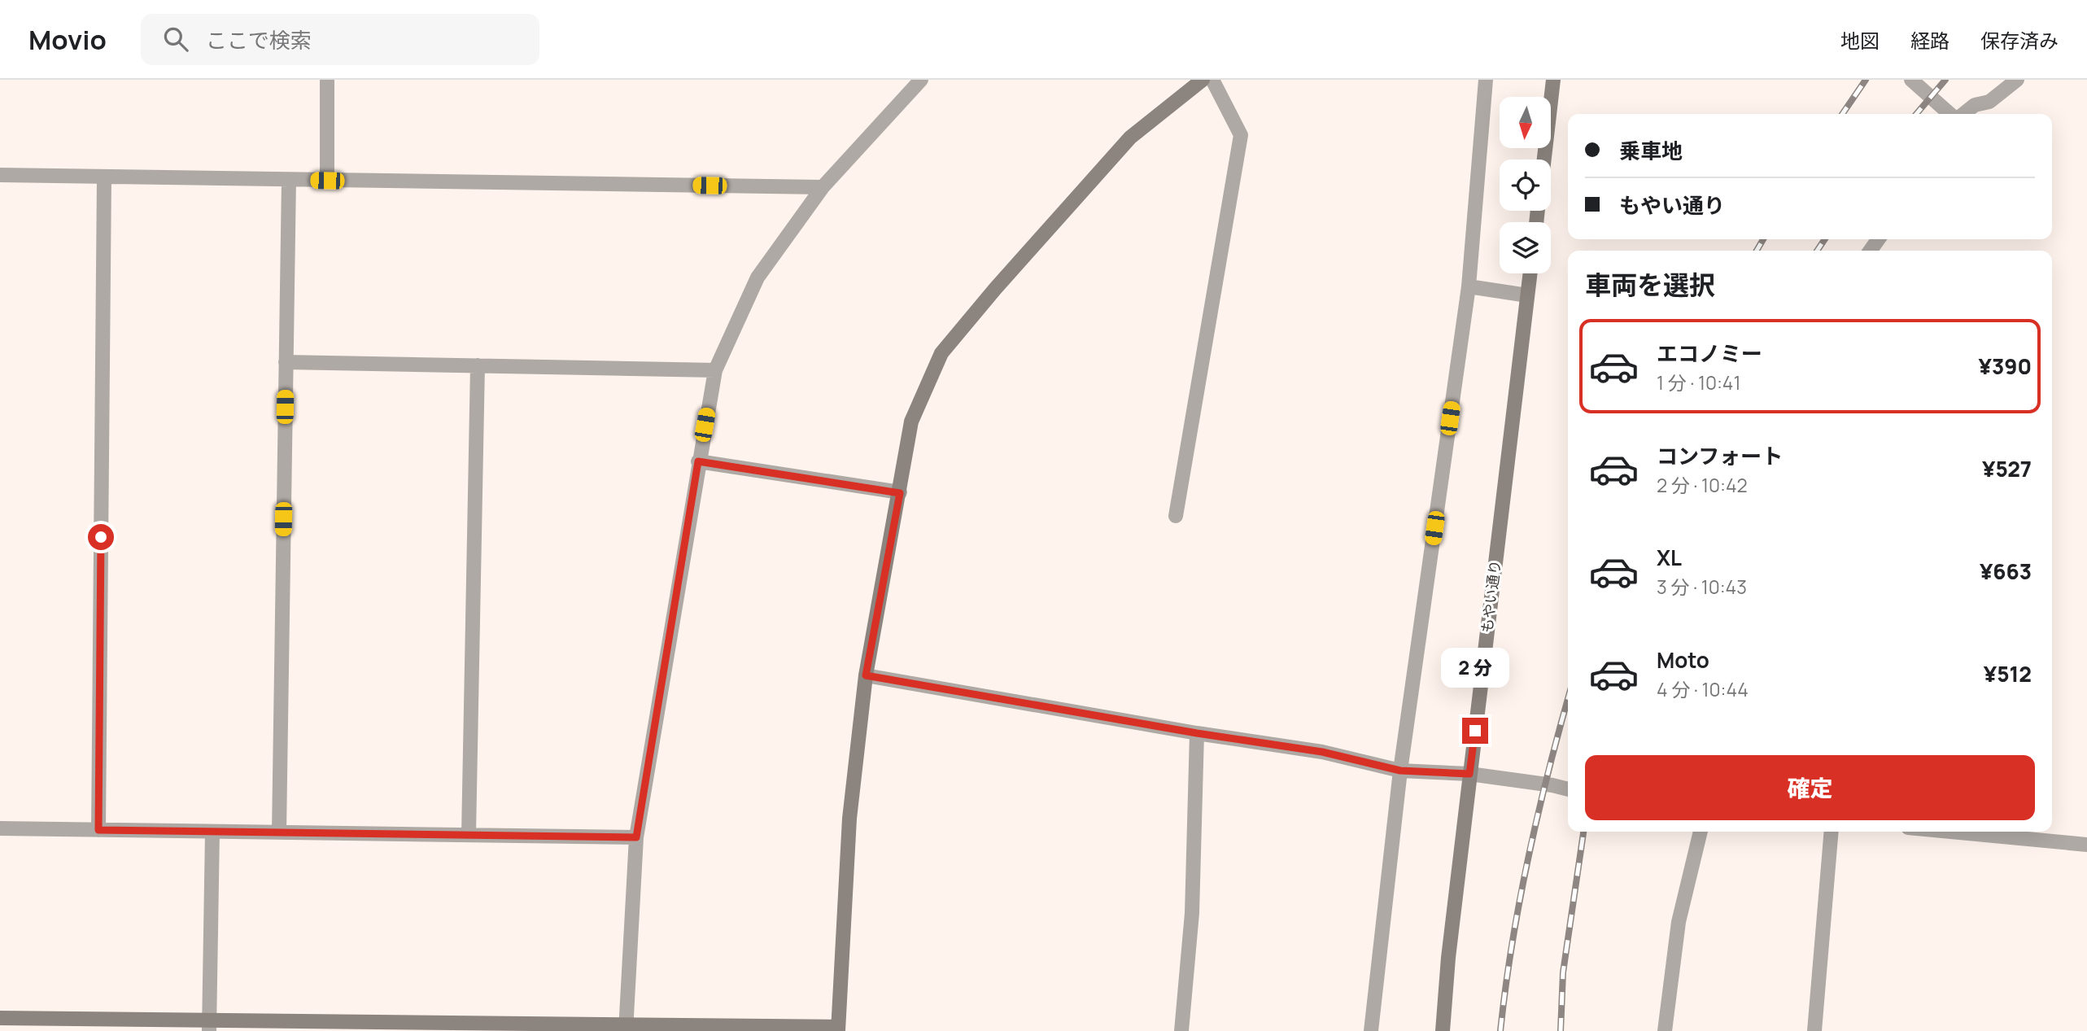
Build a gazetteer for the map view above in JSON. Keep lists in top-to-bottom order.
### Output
{
  "streets": {
    "street": ["もやい通り"]
  },
  "north": "bottom",
  "page": {
    "header": "Movio",
    "search": "ここで検索",
    "nav": ["地図", "経路", "保存済み"],
    "banner": ["乗車地", "もやい通り"],
    "heading": "車両を選択",
    "list": [
      {
        "name": "エコノミー",
        "note": "1 分 · 10:41",
        "value": "¥390"
      },
      {
        "name": "コンフォート",
        "note": "2 分 · 10:42",
        "value": "¥527"
      },
      {
        "name": "XL",
        "note": "3 分 · 10:43",
        "value": "¥663"
      },
      {
        "name": "Moto",
        "note": "4 分 · 10:44",
        "value": "¥512"
      }
    ],
    "bubble": "2 分",
    "buttons": "確定"
  }
}
